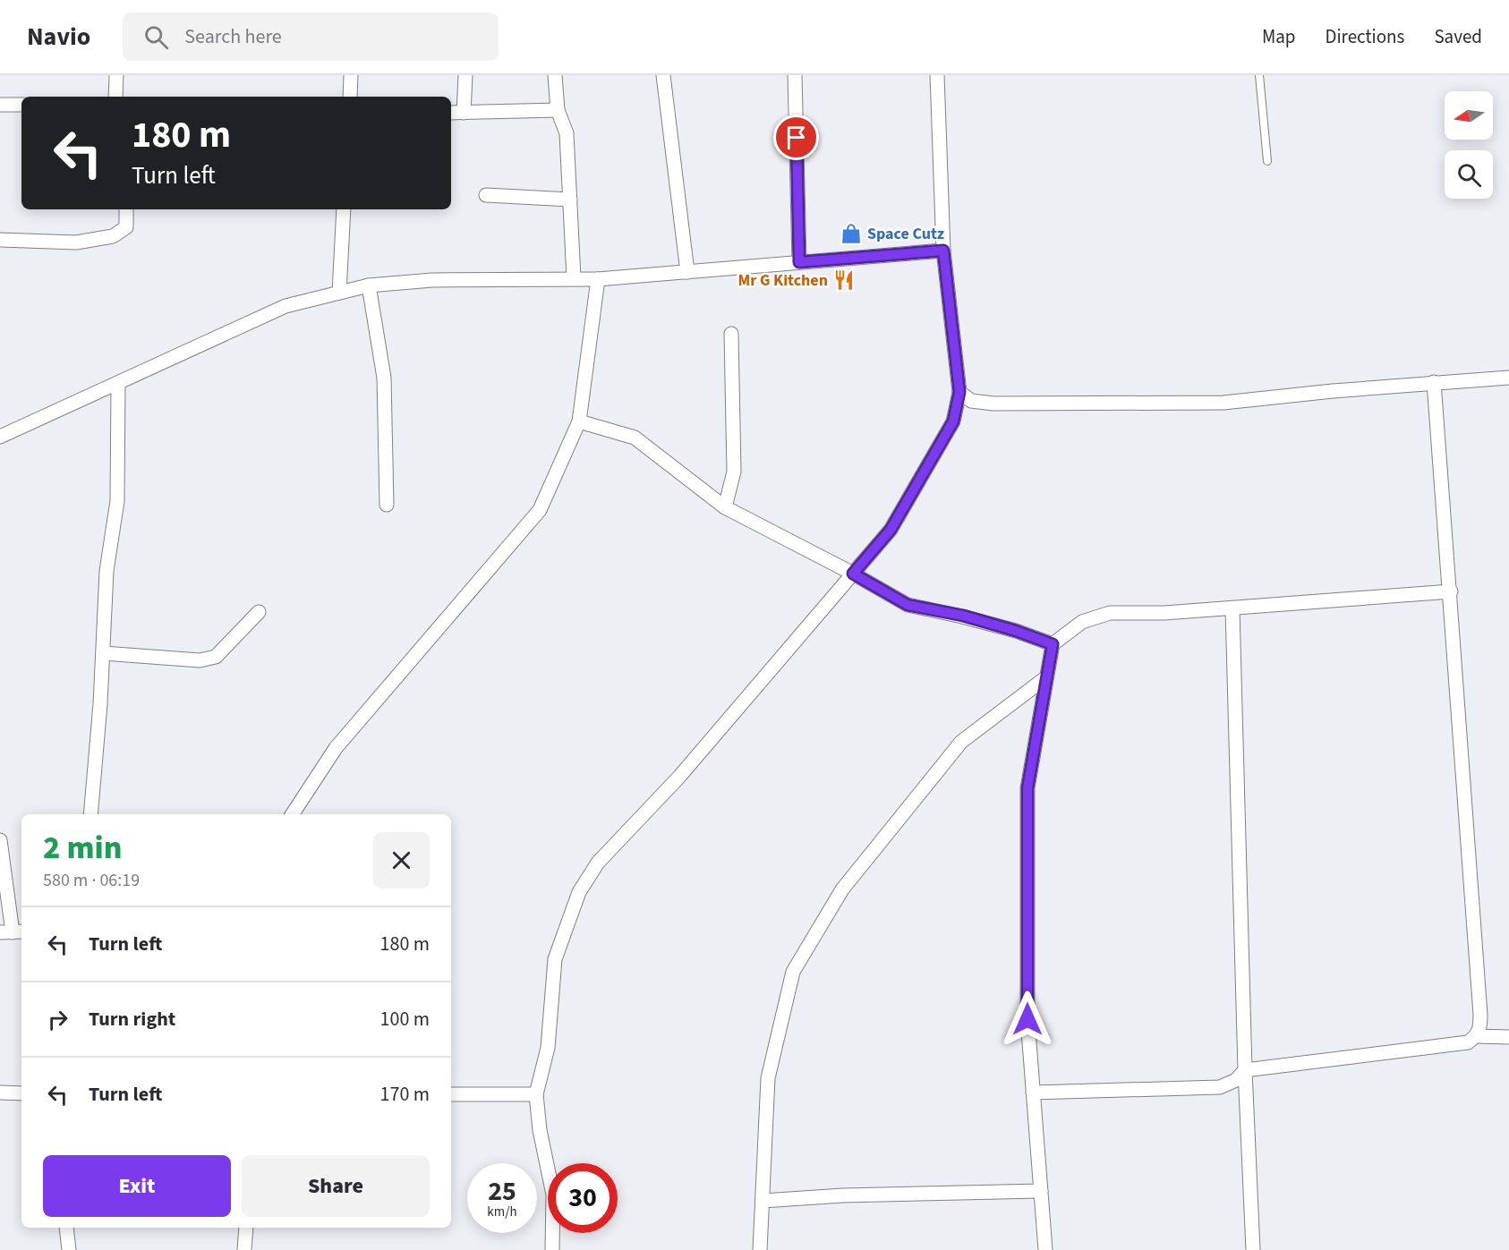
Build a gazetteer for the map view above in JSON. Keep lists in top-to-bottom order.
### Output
{
  "places": {
    "shop": ["Space Cutz"],
    "restaurant": ["Mr G Kitchen"]
  },
  "north": "left",
  "page": {
    "header": "Navio",
    "search": "Search here",
    "nav": ["Map", "Directions", "Saved"],
    "turn": ["180 m", "Turn left"],
    "heading": ["2 min", "580 m · 06:19"],
    "list": [
      {
        "name": "Turn left",
        "value": "180 m"
      },
      {
        "name": "Turn right",
        "value": "100 m"
      },
      {
        "name": "Turn left",
        "value": "170 m"
      }
    ],
    "buttons": ["Exit", "Share"],
    "speed": "25 km/h",
    "limit": "30"
  }
}
